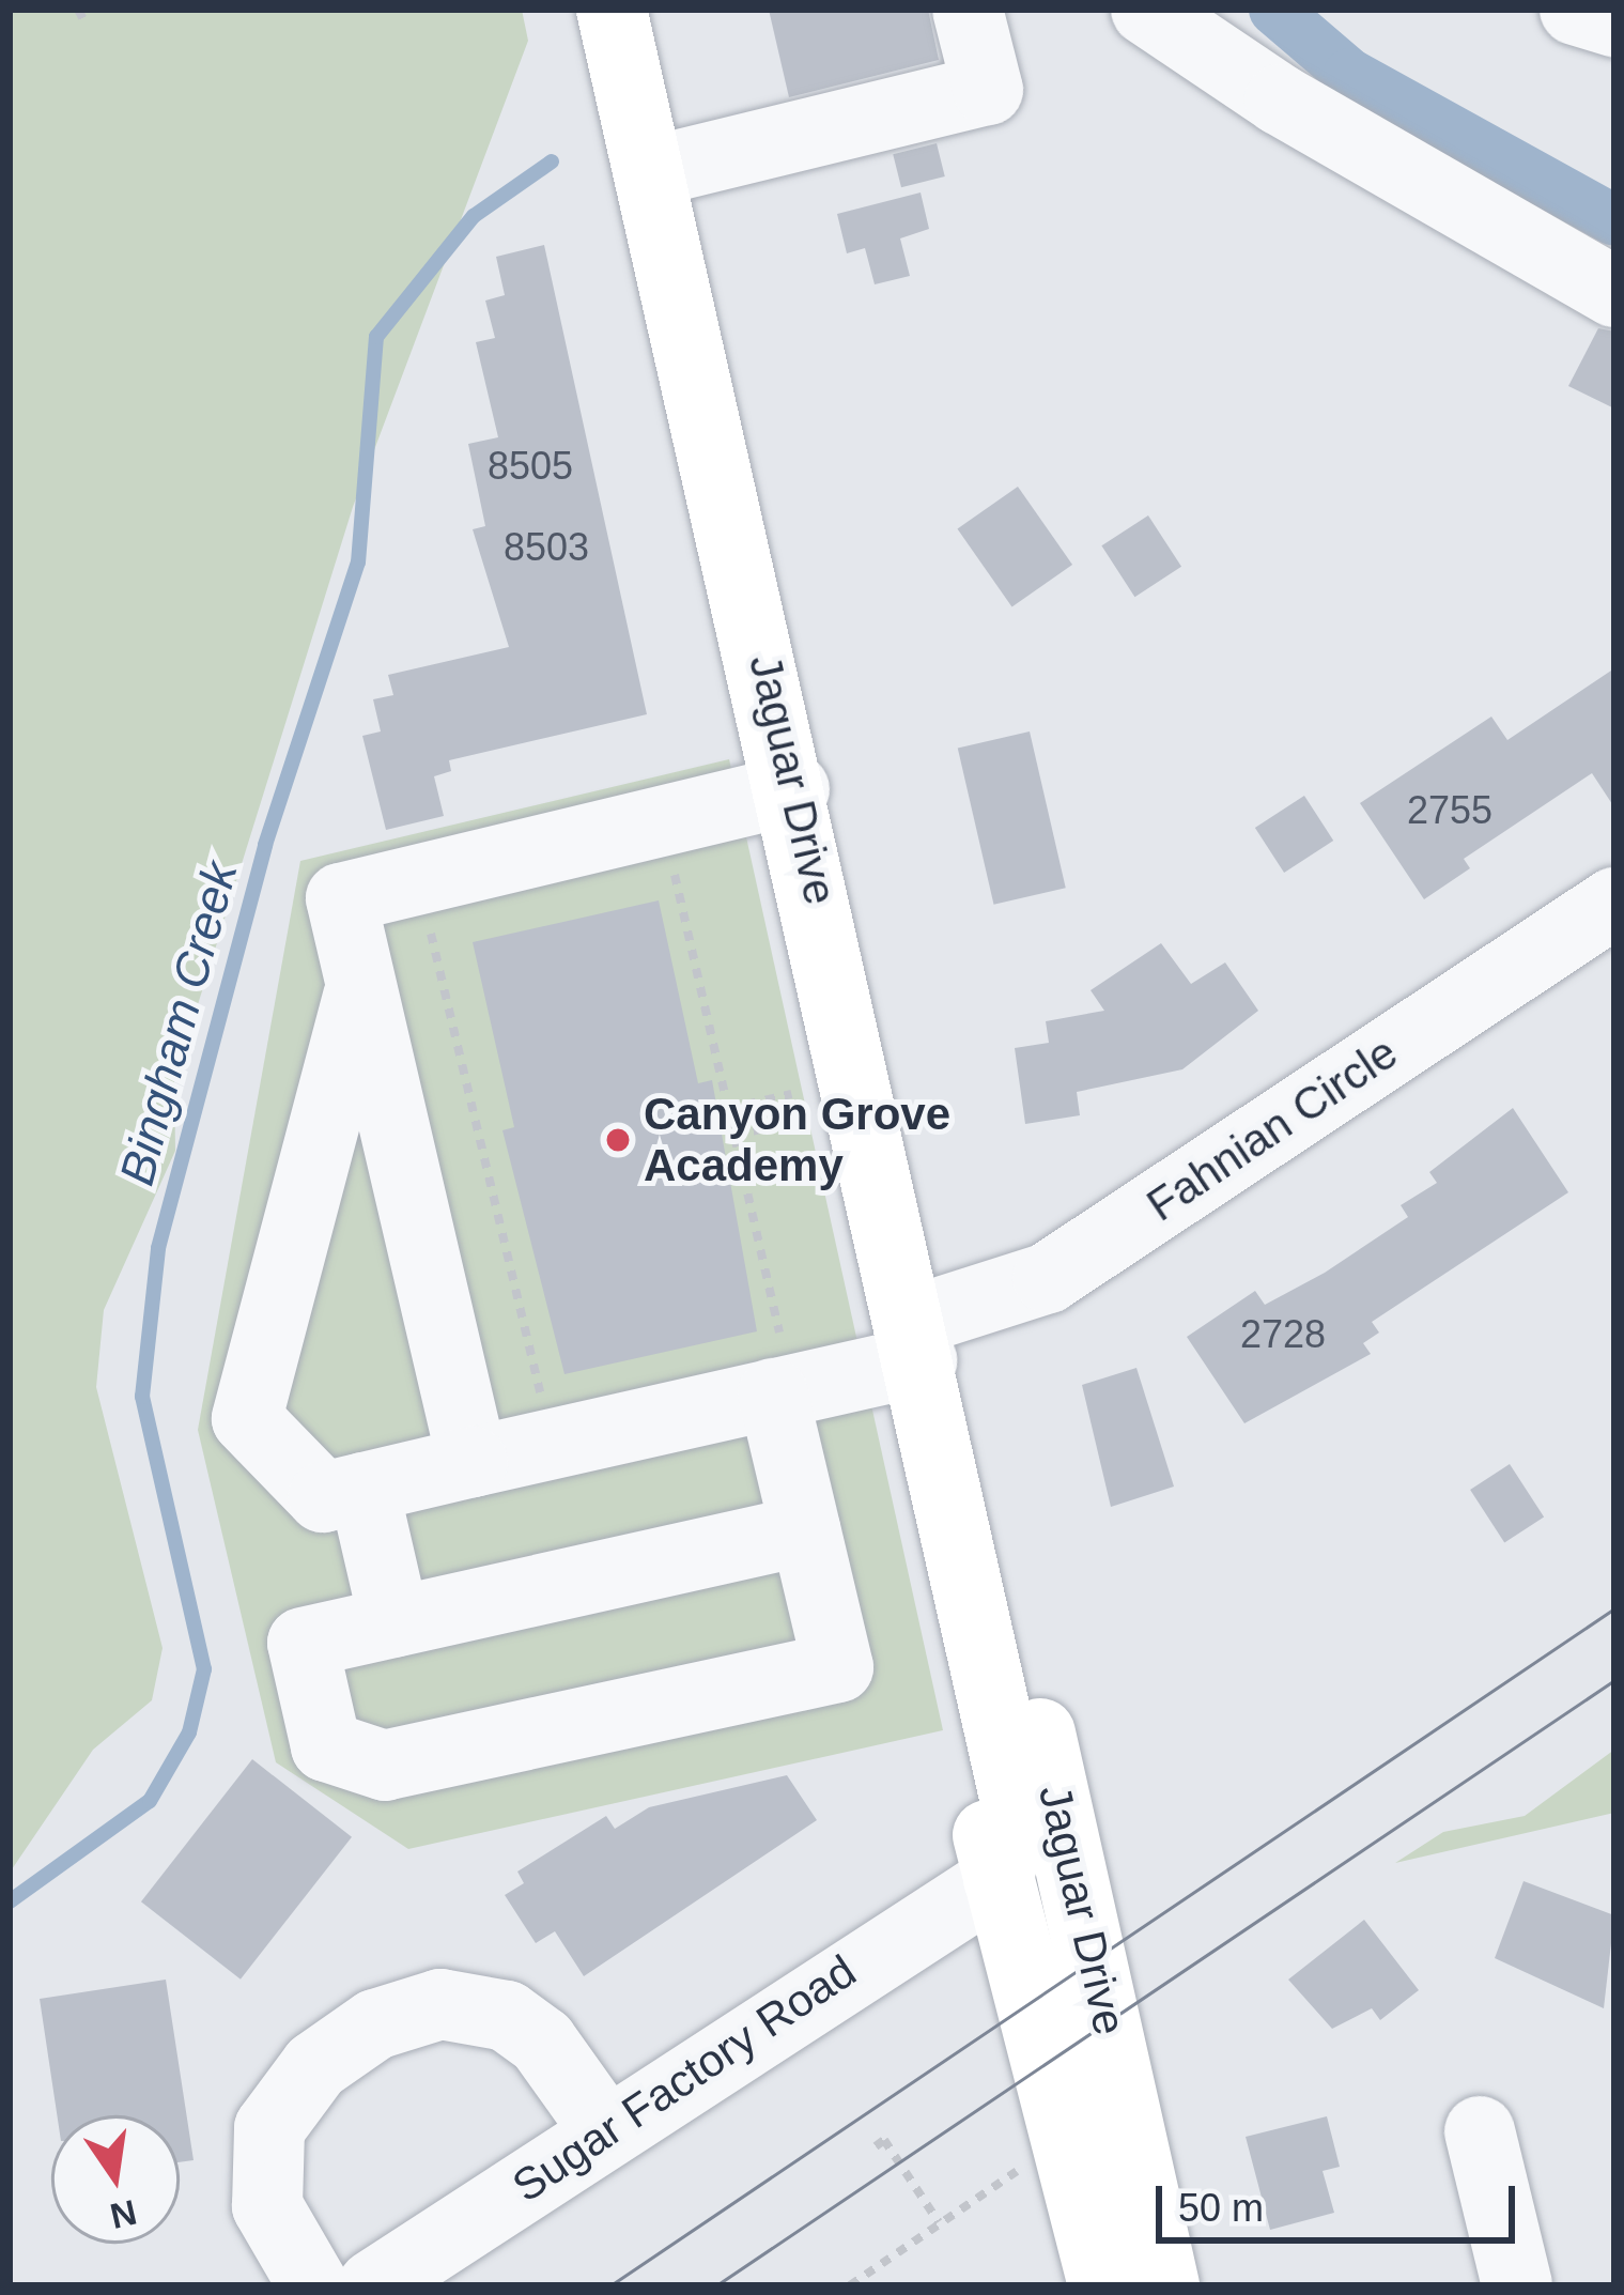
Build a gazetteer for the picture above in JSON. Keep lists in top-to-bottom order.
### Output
{
  "streets": {
    "main road": ["Jaguar Drive"],
    "street": ["Fahnian Circle", "Sugar Factory Road"]
  },
  "crossings": [
    ["Jaguar Drive", "Fahnian Circle"],
    ["Jaguar Drive", "Sugar Factory Road"]
  ],
  "water": ["Bingham Creek"],
  "places": ["Canyon Grove Academy"],
  "house_numbers": [
    "8505",
    "8503",
    "2755",
    "2728"
  ],
  "scale_bar": "50 m",
  "north": "bottom"
}
